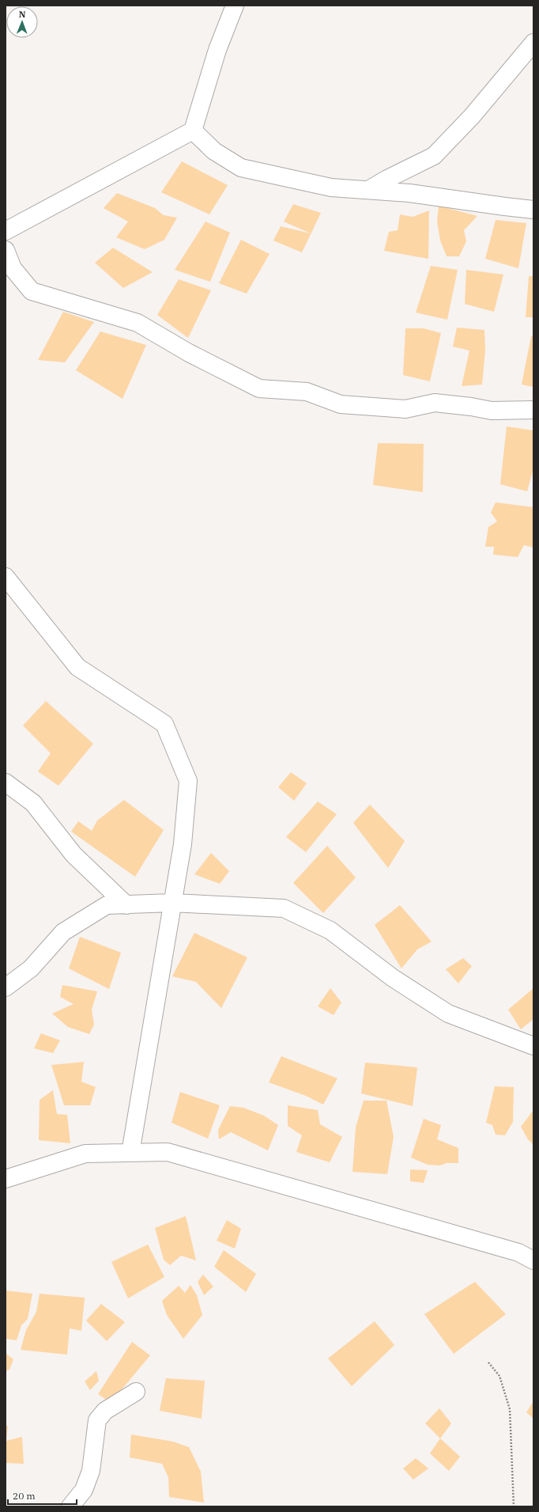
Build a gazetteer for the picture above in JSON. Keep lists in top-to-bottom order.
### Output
{
  "scale_bar": "20 m",
  "north": "top"
}
